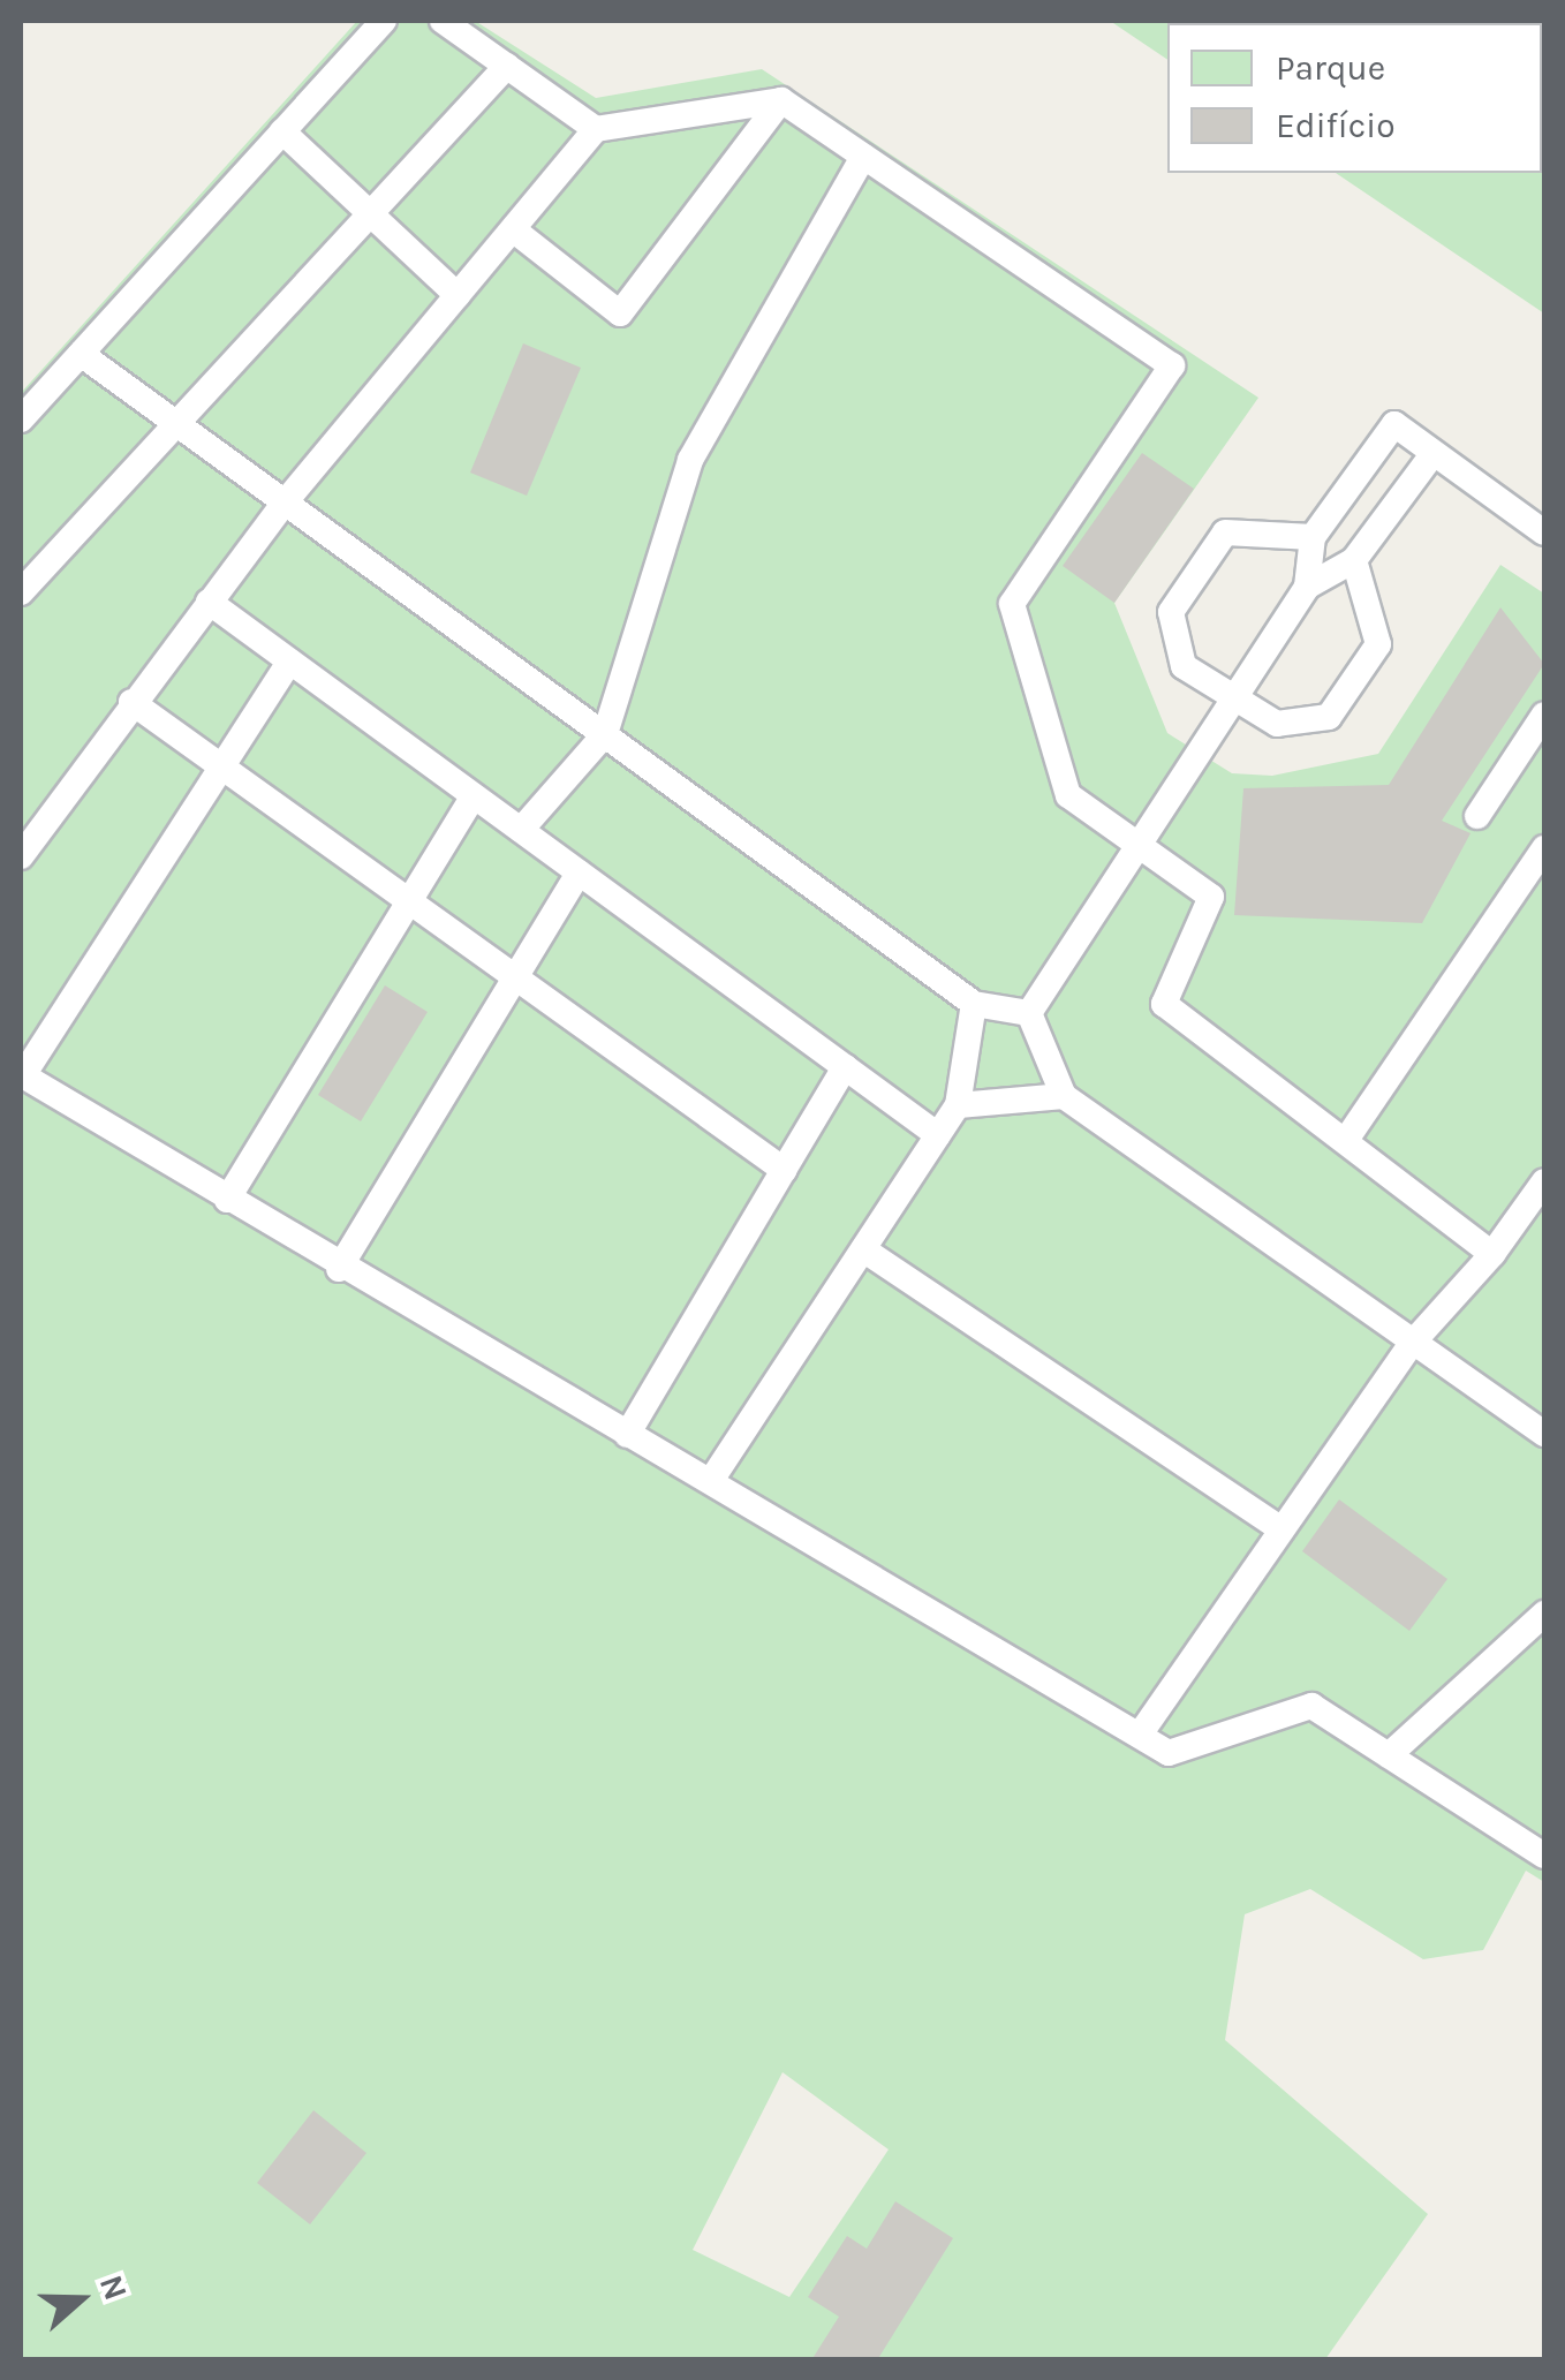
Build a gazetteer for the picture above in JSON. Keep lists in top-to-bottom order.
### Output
{
  "legend": ["Parque", "Edifício"],
  "north": "right"
}
